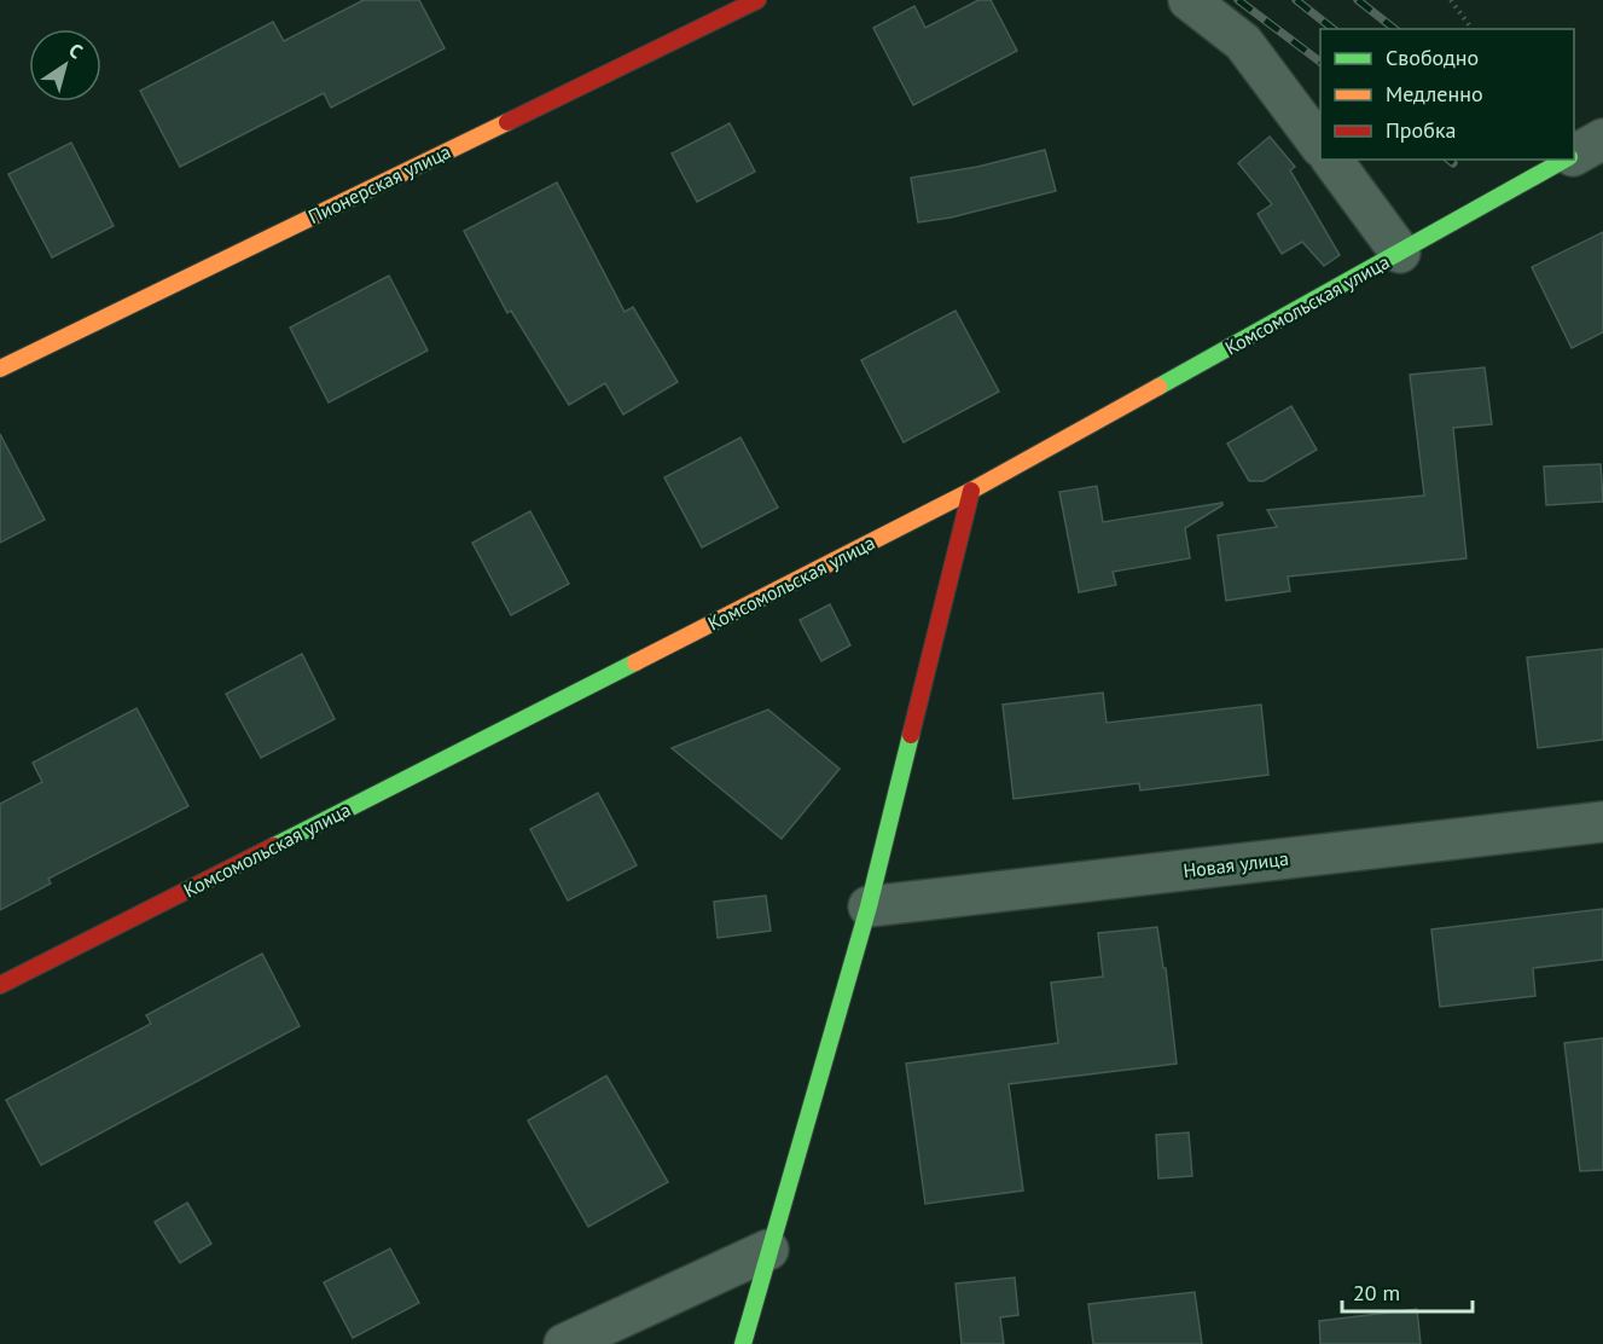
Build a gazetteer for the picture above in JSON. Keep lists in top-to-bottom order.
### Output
{
  "streets": {
    "street": ["Пионерская улица", "Комсомольская улица", "Новая улица"]
  },
  "legend": ["Свободно", "Медленно", "Пробка"],
  "scale_bar": "20 m",
  "north": "top right"
}
